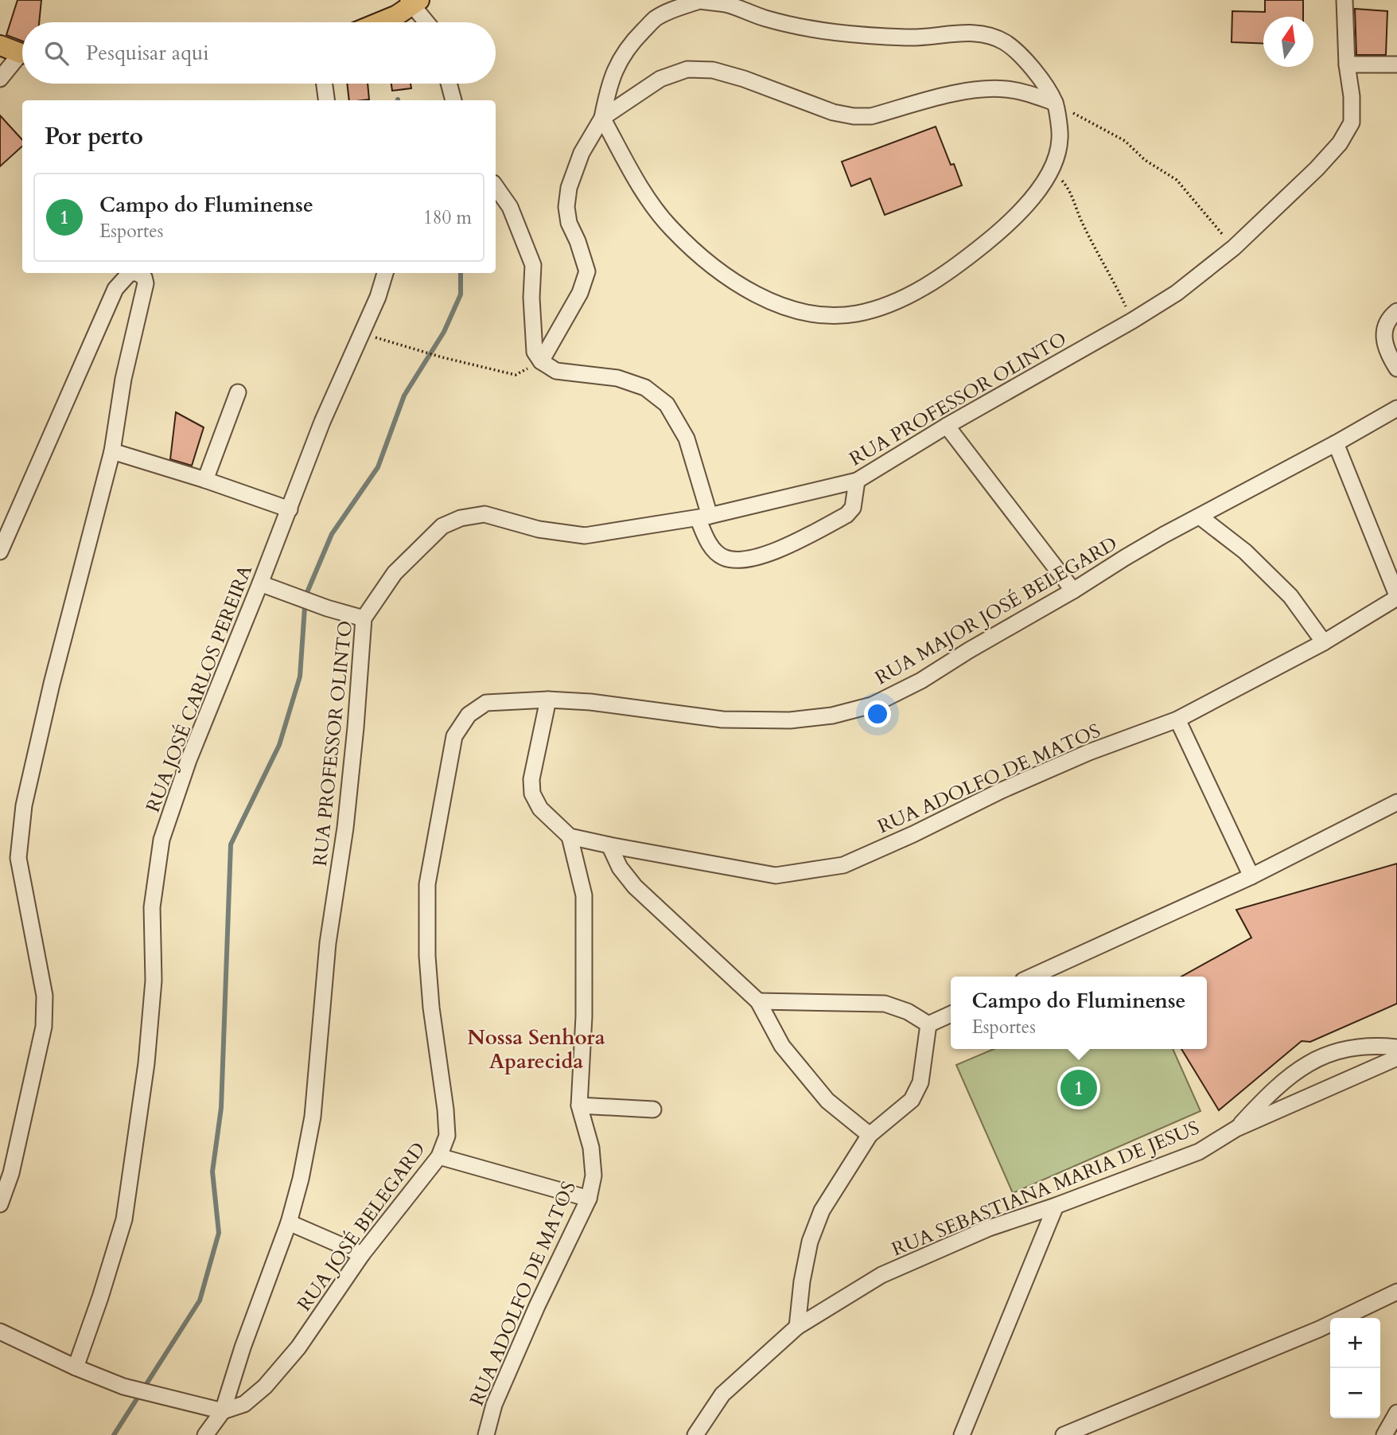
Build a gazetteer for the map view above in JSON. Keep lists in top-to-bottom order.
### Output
{
  "streets": {
    "street": [
      "RUA PROFESSOR OLINTO",
      "RUA MAJOR JOSÉ BELEGARD",
      "RUA JOSÉ CARLOS PEREIRA",
      "RUA ADOLFO DE MATOS",
      "RUA SEBASTIANA MARIA DE JESUS",
      "RUA JOSÉ BELEGARD"
    ]
  },
  "crossings": [
    ["RUA PROFESSOR OLINTO", "RUA JOSÉ BELEGARD"],
    ["RUA MAJOR JOSÉ BELEGARD", "RUA JOSÉ BELEGARD"]
  ],
  "districts": ["Nossa Senhora Aparecida"],
  "north": "top",
  "page": {
    "search": "Pesquisar aqui",
    "heading": "Por perto",
    "list": [
      {
        "mark": "1",
        "name": "Campo do Fluminense",
        "note": "Esportes",
        "value": "180 m"
      }
    ],
    "popup": ["Campo do Fluminense", "Esportes"],
    "pins": "1",
    "map_buttons": ["+", "−"]
  }
}
